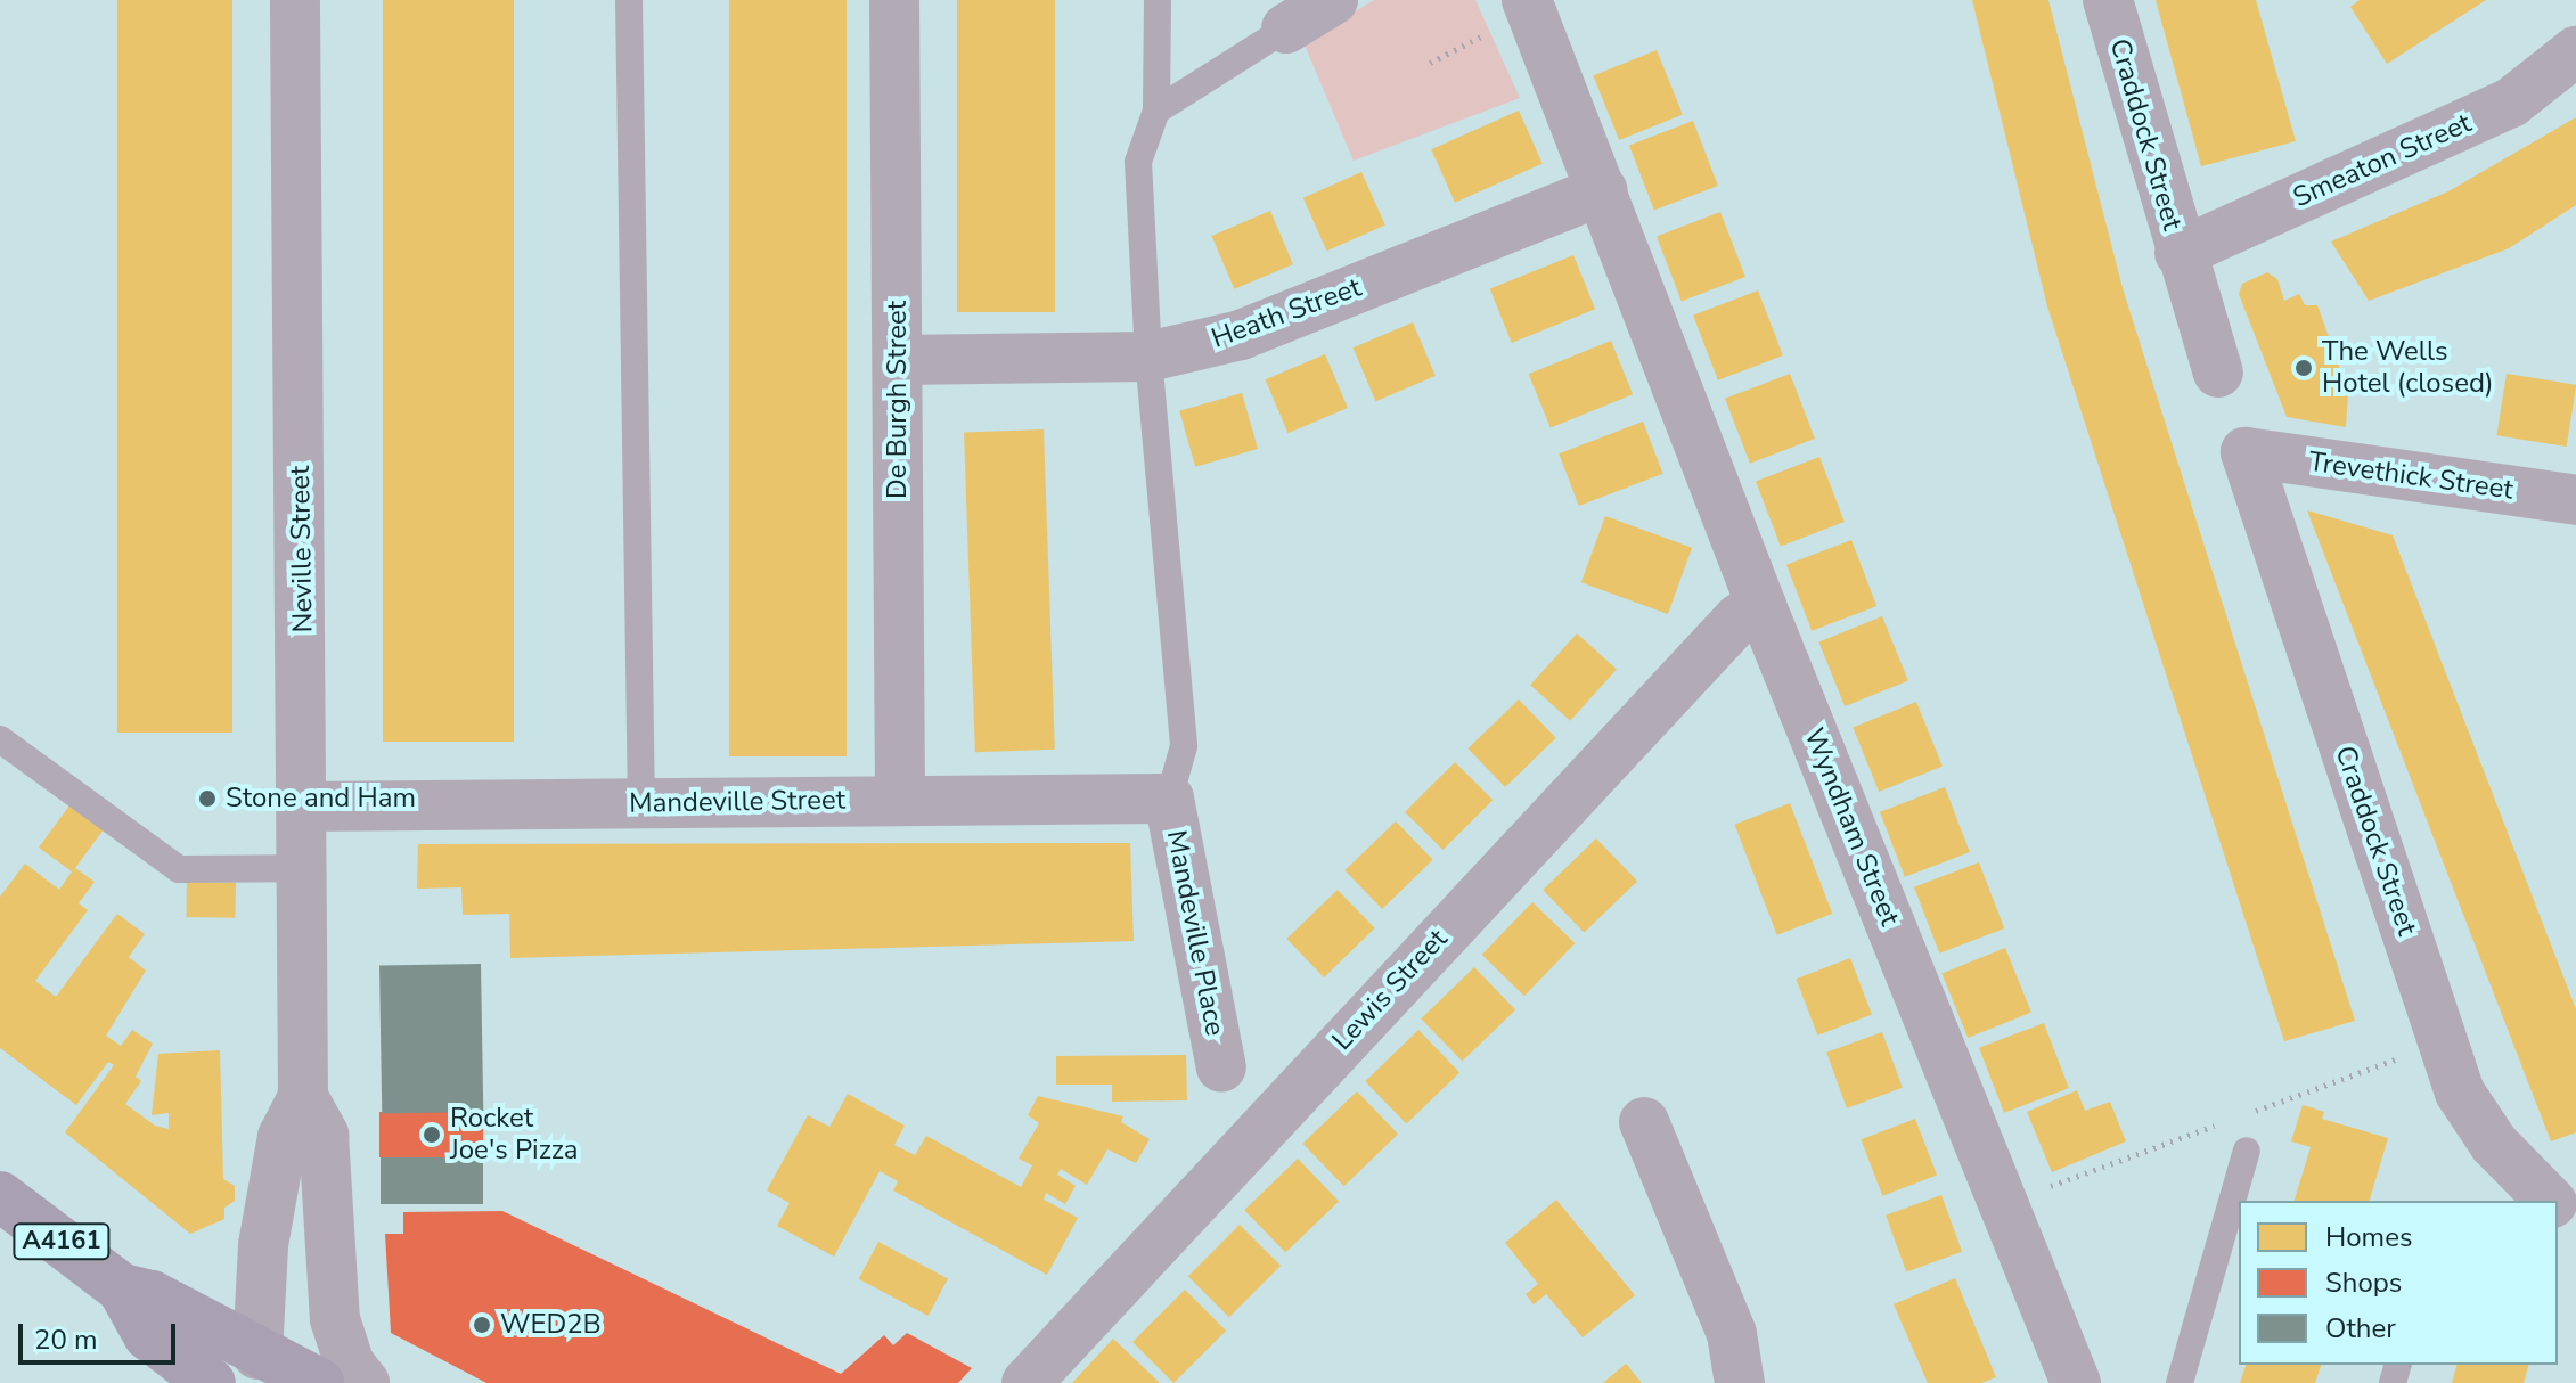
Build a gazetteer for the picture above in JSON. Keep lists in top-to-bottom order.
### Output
{
  "streets": {
    "main road": ["A4161"],
    "street": [
      "Craddock Street",
      "Smeaton Street",
      "Heath Street",
      "De Burgh Street",
      "Trevethick Street",
      "Neville Street",
      "Mandeville Street",
      "Wyndham Street",
      "Mandeville Place",
      "Lewis Street"
    ]
  },
  "crossings": [
    ["Craddock Street", "Smeaton Street"],
    ["Craddock Street", "Trevethick Street"],
    ["Heath Street", "De Burgh Street"],
    ["Heath Street", "Wyndham Street"],
    ["De Burgh Street", "Mandeville Street"],
    ["Neville Street", "Mandeville Street"],
    ["Neville Street", "A4161"],
    ["Mandeville Street", "Mandeville Place"],
    ["Wyndham Street", "Lewis Street"]
  ],
  "places": [
    "The Wells Hotel (closed)",
    "Stone and Ham",
    "Rocket Joe's Pizza",
    "WED2B"
  ],
  "legend": ["Homes", "Shops", "Other"],
  "scale_bar": "20 m"
}
